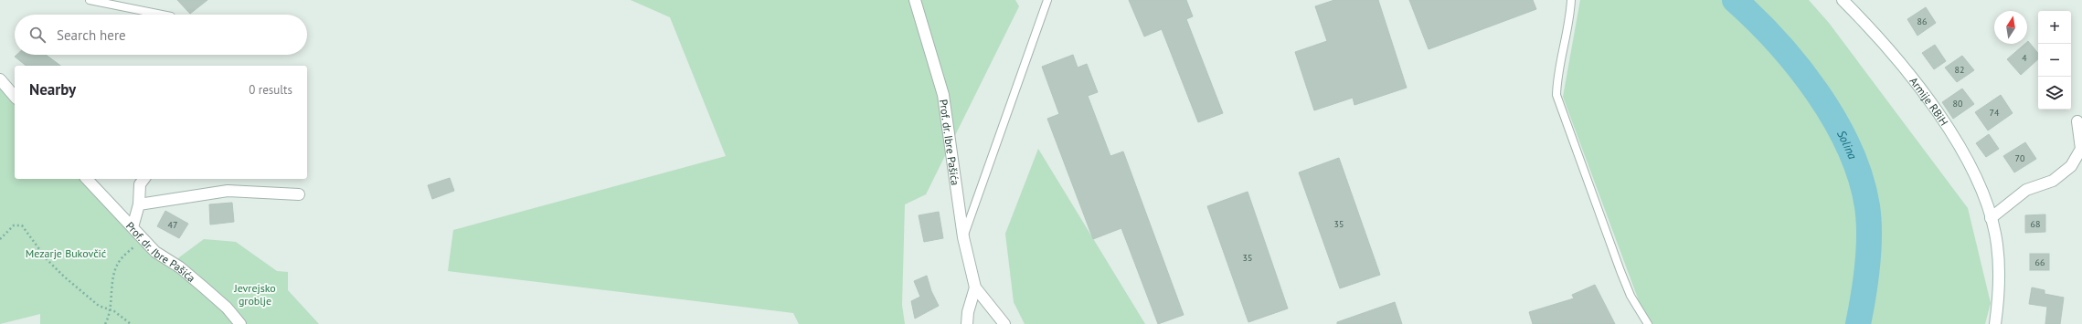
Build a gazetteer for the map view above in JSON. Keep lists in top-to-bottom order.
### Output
{
  "streets": {
    "street": ["Armije RBiH", "Prof. dr. Ibre Pašića"]
  },
  "water": ["Solina"],
  "parks": ["Mezarje Bukovčić", "Jevrejsko groblje"],
  "house_numbers": [
    "86",
    "4",
    "82",
    "80",
    "74",
    "70",
    "35",
    "68",
    "47",
    "35",
    "66"
  ],
  "north": "top",
  "page": {
    "map_buttons": ["+", "−"],
    "search": "Search here",
    "heading": ["Nearby", "0 results"]
  }
}
